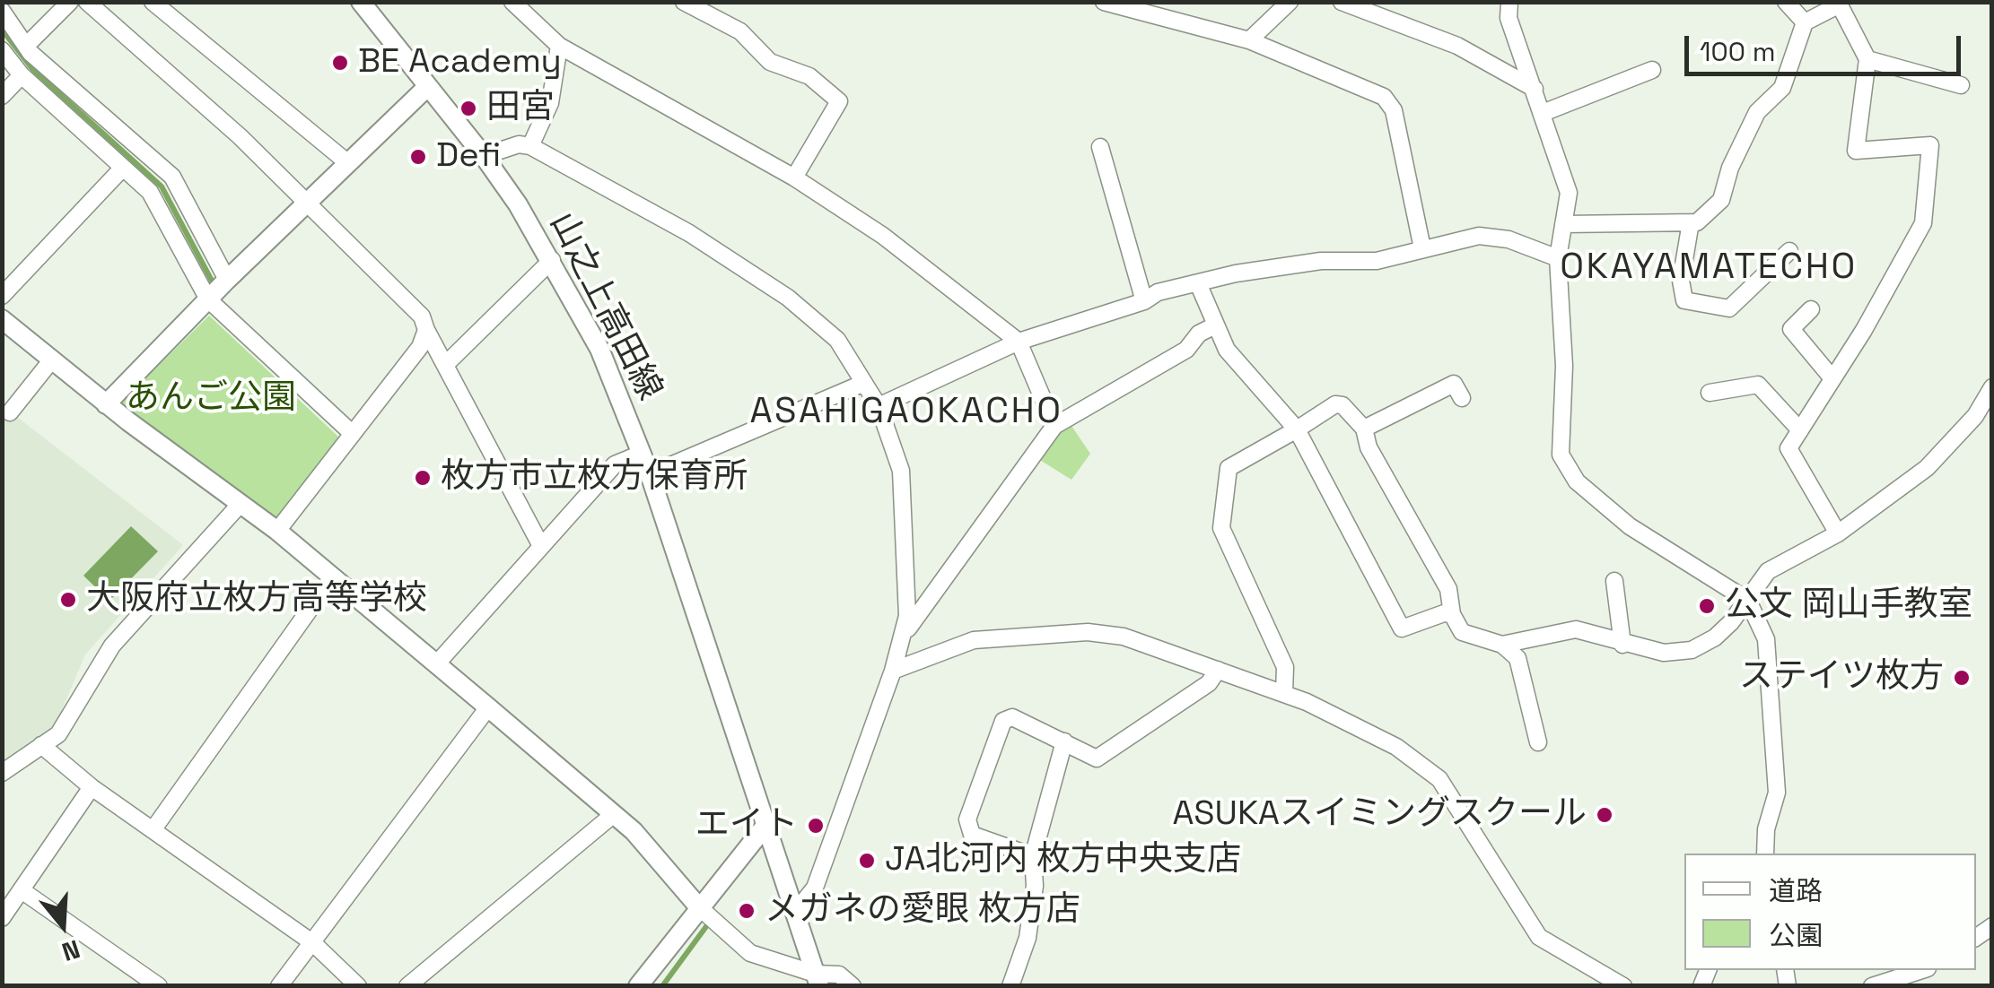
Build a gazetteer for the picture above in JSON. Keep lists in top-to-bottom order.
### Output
{
  "streets": {
    "street": ["山之上高田線"]
  },
  "districts": ["OKAYAMATECHO", "ASAHIGAOKACHO"],
  "parks": ["あんご公園"],
  "places": [
    "BE Academy",
    "田宮",
    "Defi",
    "枚方市立枚方保育所",
    "大阪府立枚方高等学校",
    "公文 岡山手教室",
    "ステイツ枚方",
    "ASUKAスイミングスクール",
    "エイト",
    "JA北河内 枚方中央支店",
    "メガネの愛眼 枚方店"
  ],
  "legend": ["道路", "公園"],
  "scale_bar": "100 m",
  "north": "bottom"
}
